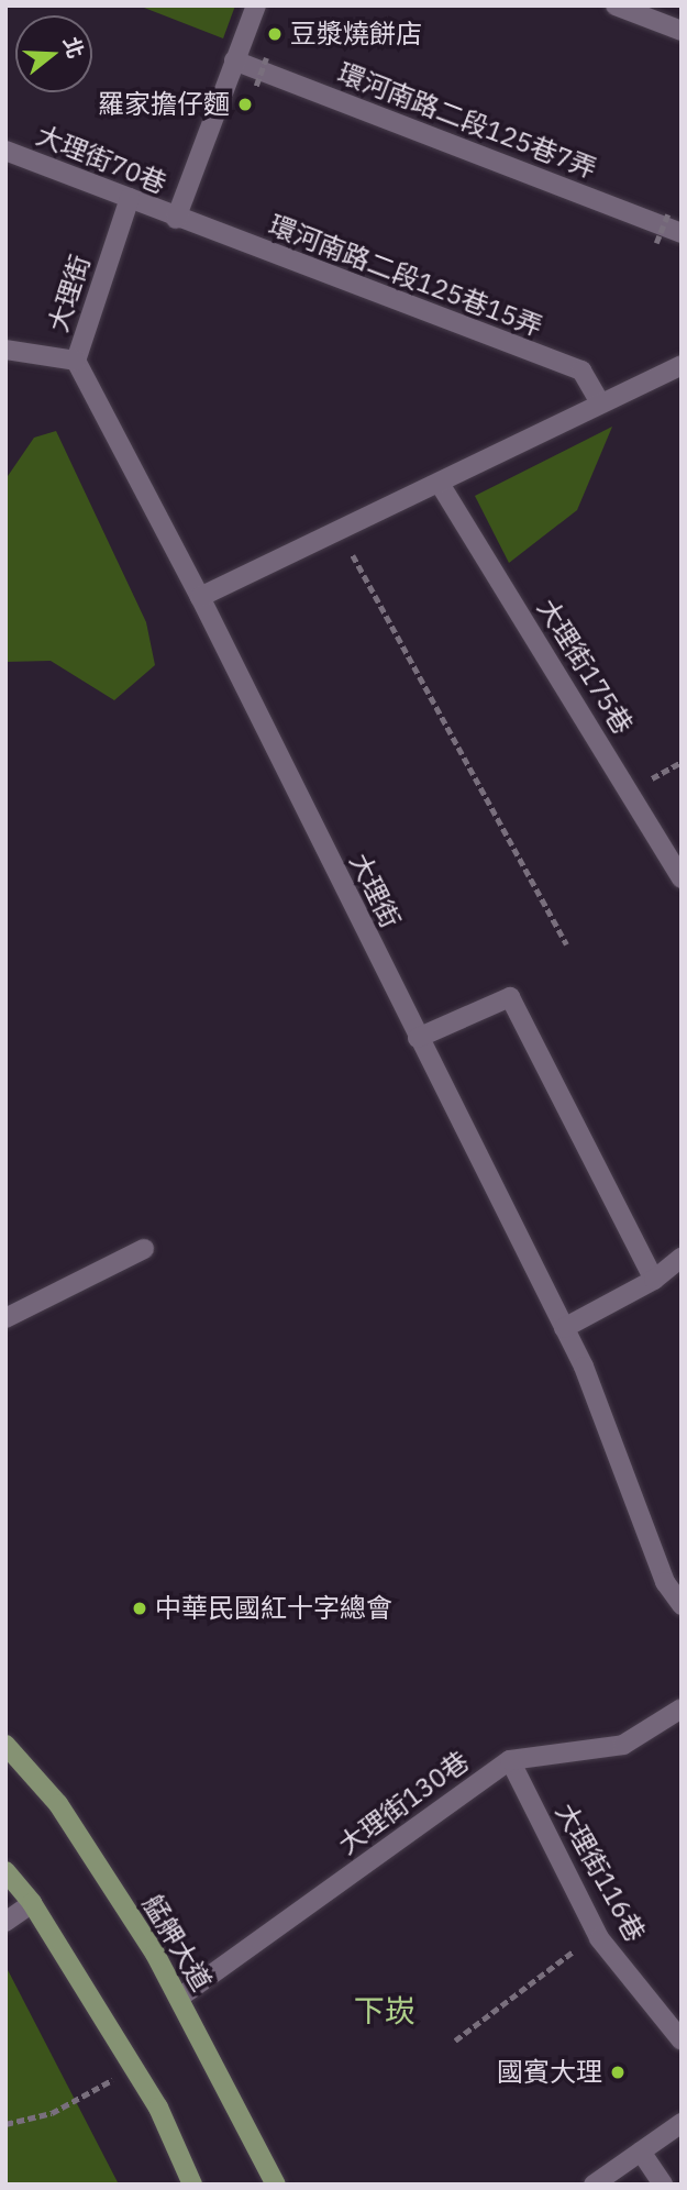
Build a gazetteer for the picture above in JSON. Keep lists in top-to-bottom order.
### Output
{
  "streets": {
    "main road": ["艋舺大道"],
    "street": [
      "環河南路二段125巷7弄",
      "大理街70巷",
      "環河南路二段125巷15弄",
      "大理街",
      "大理街175巷",
      "大理街130巷",
      "大理街116巷"
    ]
  },
  "crossings": [
    ["大理街70巷", "環河南路二段125巷15弄"],
    ["大理街70巷", "大理街"],
    ["大理街130巷", "大理街116巷"],
    ["大理街130巷", "艋舺大道"]
  ],
  "districts": ["下崁"],
  "places": [
    "豆漿燒餅店",
    "羅家擔仔麵",
    "中華民國紅十字總會",
    "國賓大理"
  ],
  "north": "right"
}
